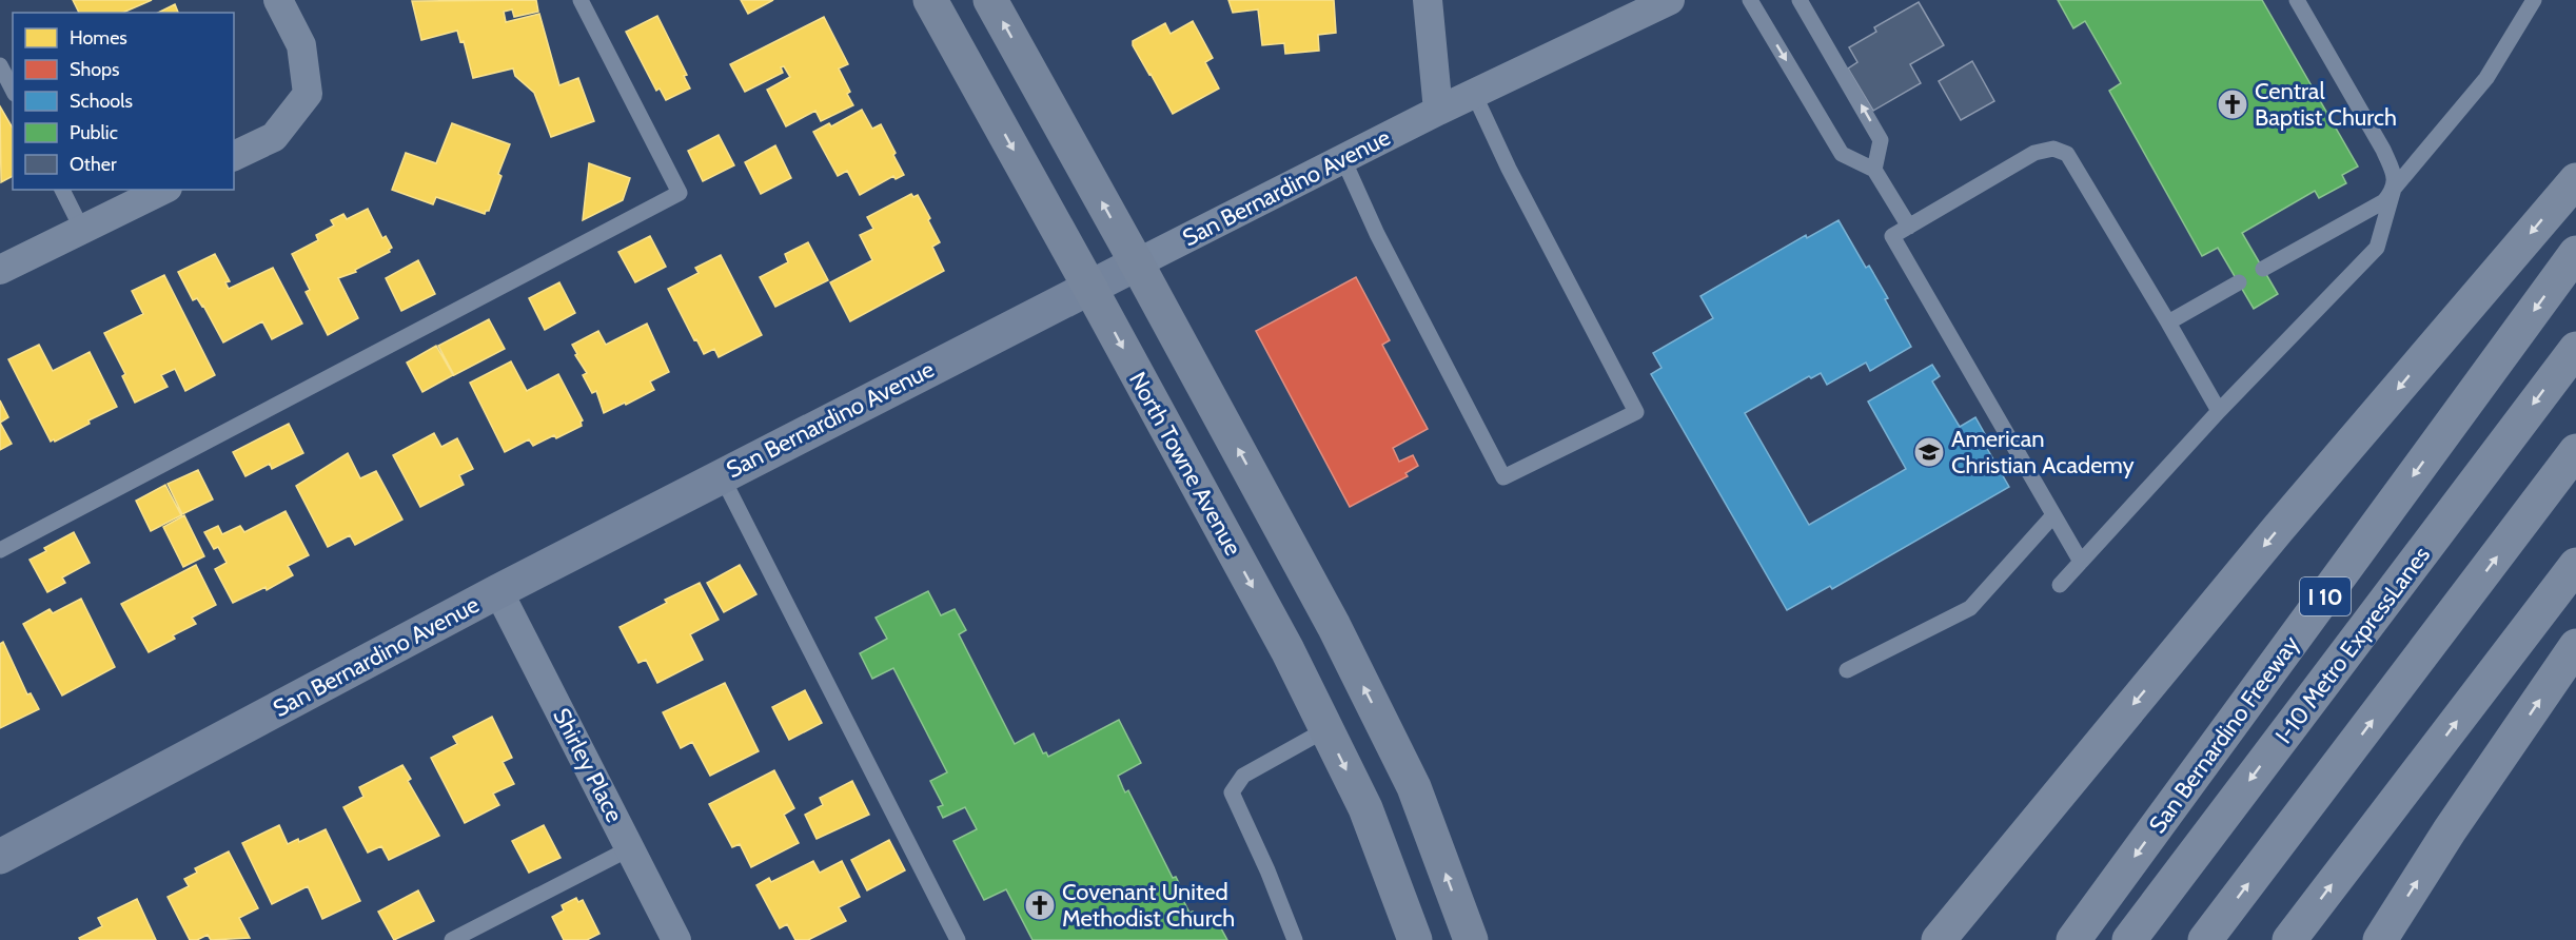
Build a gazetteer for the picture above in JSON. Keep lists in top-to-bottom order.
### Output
{
  "streets": {
    "highway": ["I 10", "I-10 Metro ExpressLanes", "San Bernardino Freeway"],
    "main road": ["San Bernardino Avenue", "North Towne Avenue"],
    "street": ["Shirley Place"]
  },
  "crossings": [
    ["San Bernardino Avenue", "North Towne Avenue"],
    ["San Bernardino Avenue", "Shirley Place"]
  ],
  "places": {
    "church": ["Central Baptist Church", "Covenant United Methodist Church"],
    "school or university": ["American Christian Academy"]
  },
  "legend": [
    "Homes",
    "Shops",
    "Schools",
    "Public",
    "Other"
  ]
}
